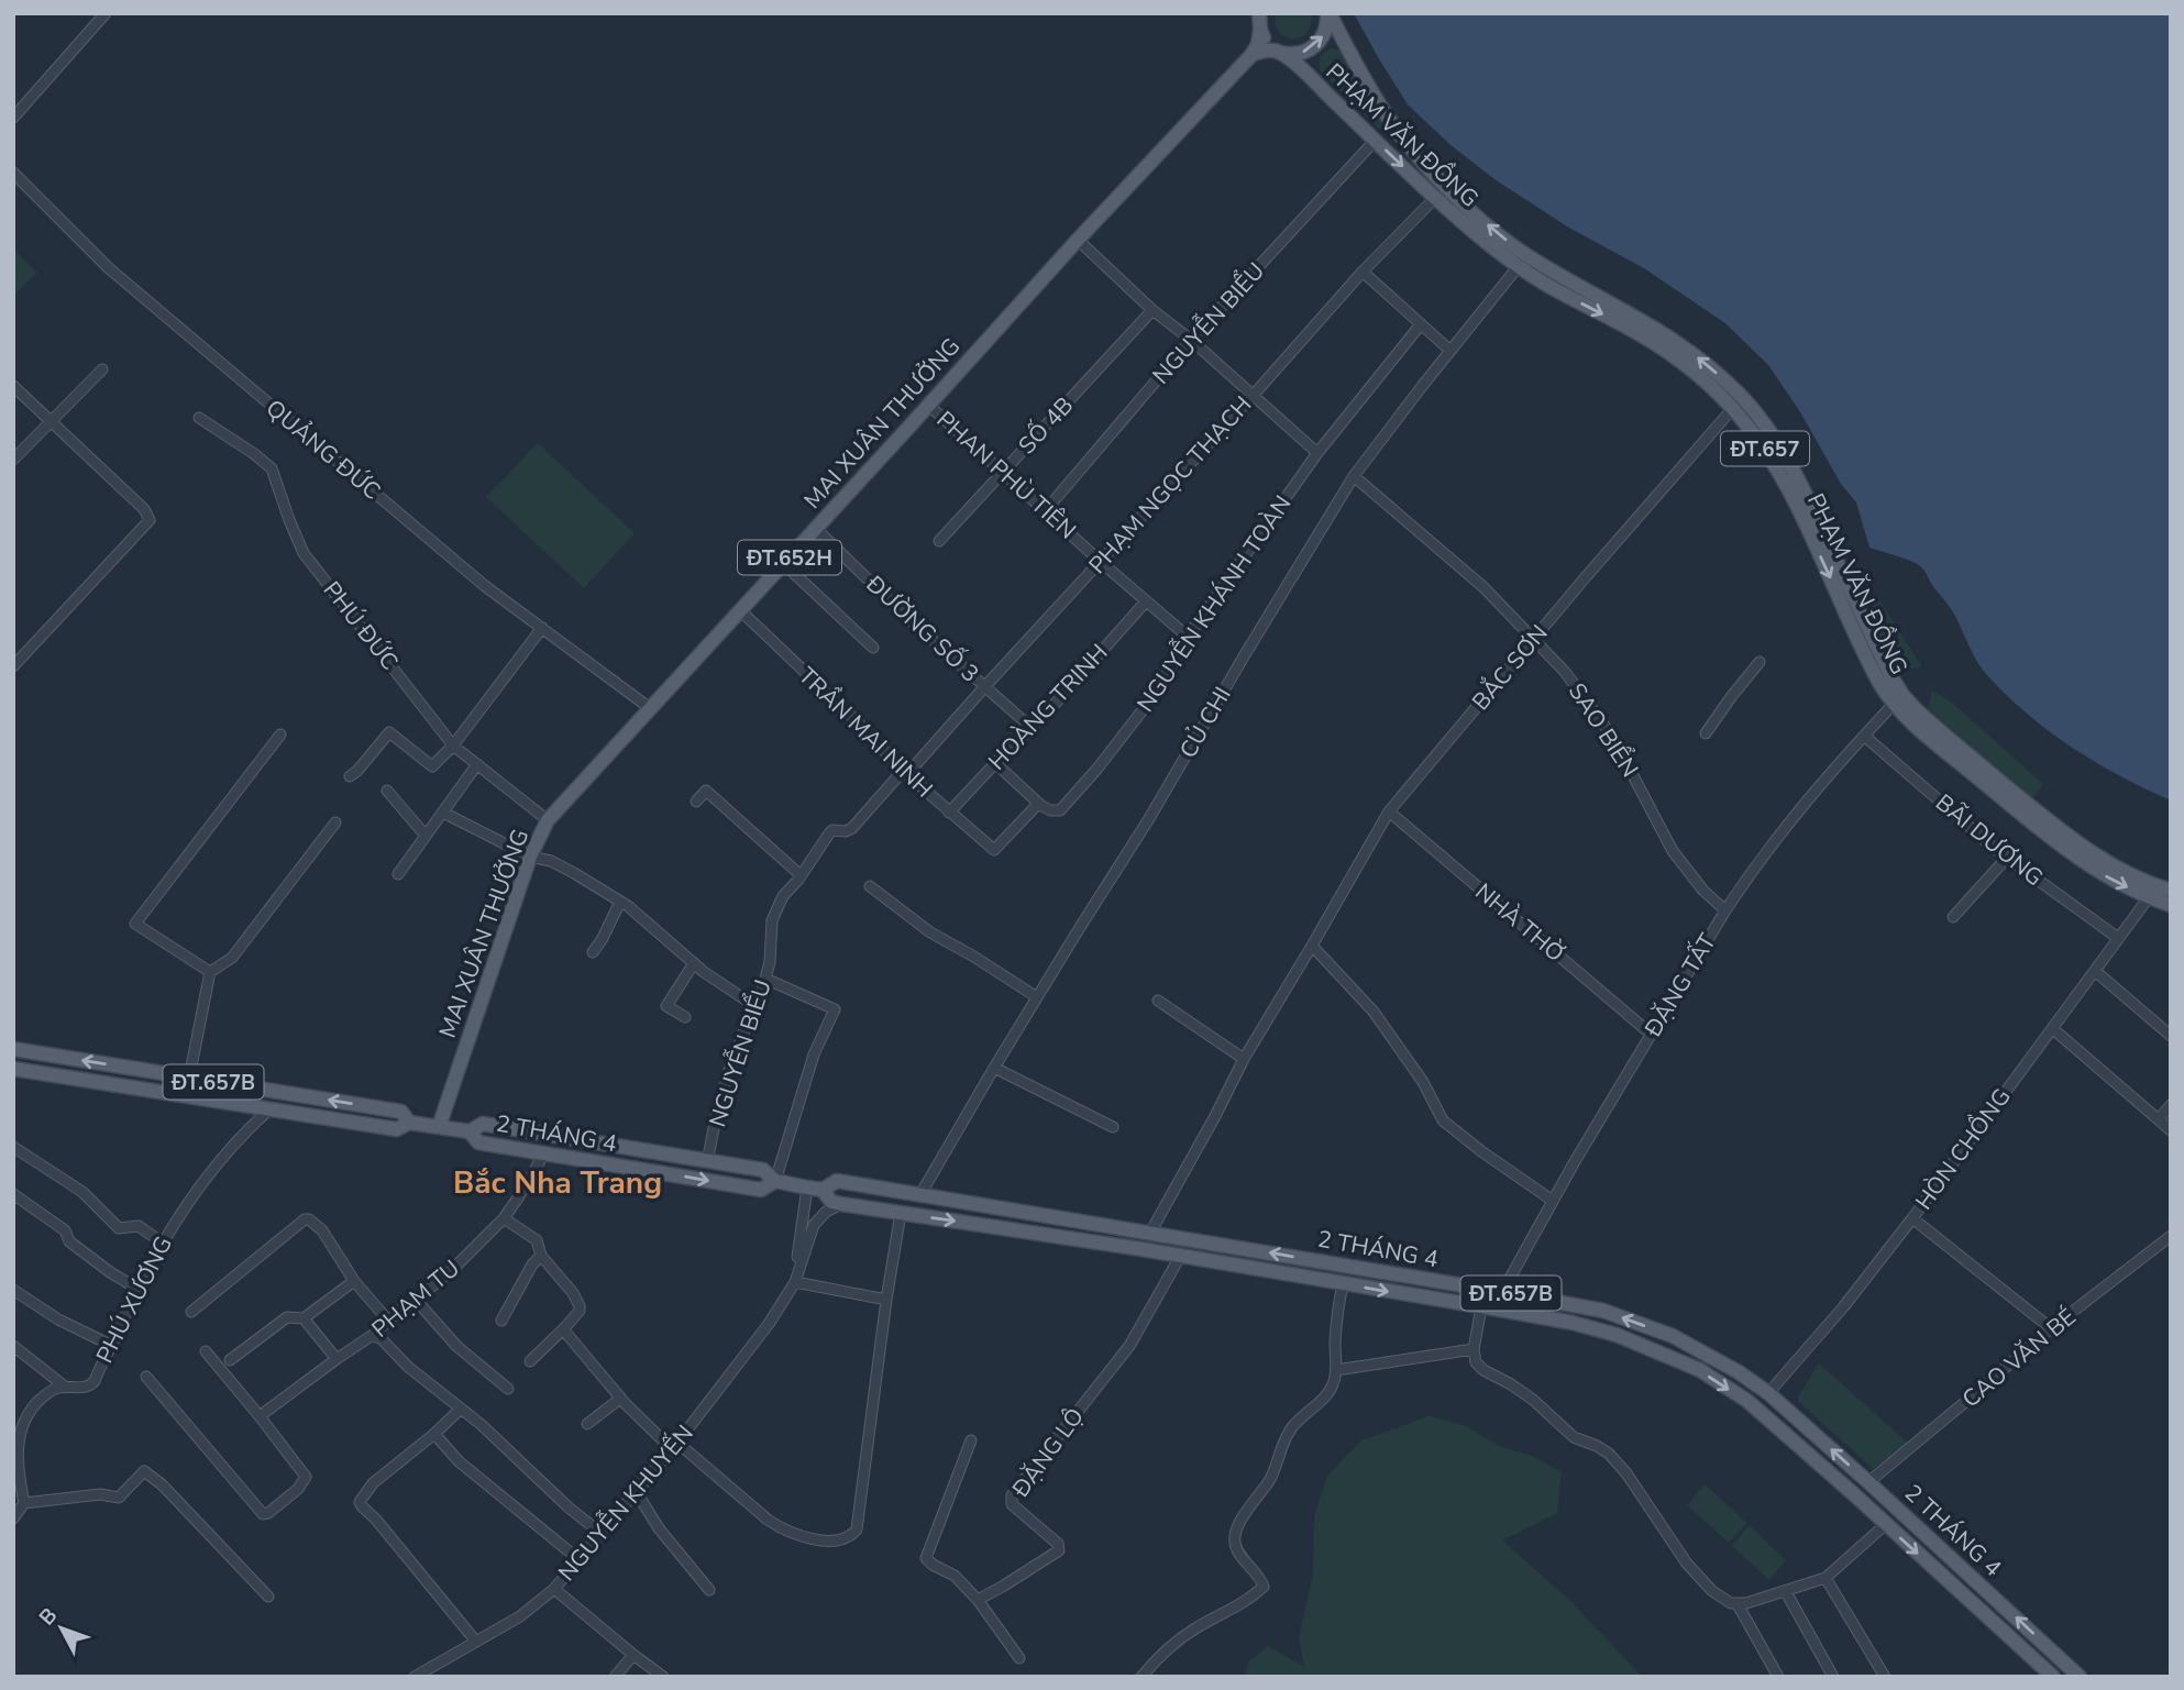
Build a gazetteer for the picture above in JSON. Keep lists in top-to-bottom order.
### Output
{
  "streets": {
    "main road": [
      "PHẠM VĂN ĐỒNG",
      "MAI XUÂN THƯỞNG",
      "ĐT.657",
      "ĐT.652H",
      "ĐT.657B",
      "2 THÁNG 4"
    ],
    "street": [
      "NGUYỄN BIỂU",
      "SỐ 4B",
      "QUẢNG ĐỨC",
      "PHAN PHÙ TIÊN",
      "PHẠM NGỌC THẠCH",
      "NGUYỄN KHÁNH TOÀN",
      "PHÚ ĐỨC",
      "ĐƯỜNG SỐ 3",
      "BẮC SƠN",
      "HOÀNG TRINH",
      "CỦ CHI",
      "SAO BIỂN",
      "TRẦN MAI NINH",
      "BÃI DƯƠNG",
      "NHÀ THỜ",
      "ĐẶNG TẤT",
      "HÒN CHỒNG",
      "PHẠM TU",
      "PHÚ XƯƠNG",
      "CAO VĂN BÉ",
      "ĐẶNG LỘ",
      "NGUYỄN KHUYẾN"
    ]
  },
  "crossings": [
    ["PHẠM VĂN ĐỒNG", "NGUYỄN BIỂU"],
    ["PHẠM VĂN ĐỒNG", "ĐT.657"],
    ["PHẠM VĂN ĐỒNG", "PHẠM NGỌC THẠCH"],
    ["PHẠM VĂN ĐỒNG", "BẮC SƠN"],
    ["PHẠM VĂN ĐỒNG", "CỦ CHI"],
    ["PHẠM VĂN ĐỒNG", "ĐẶNG TẤT"],
    ["PHẠM VĂN ĐỒNG", "HÒN CHỒNG"],
    ["NGUYỄN BIỂU", "PHAN PHÙ TIÊN"],
    ["NGUYỄN BIỂU", "PHẠM NGỌC THẠCH"],
    ["NGUYỄN BIỂU", "TRẦN MAI NINH"],
    ["NGUYỄN BIỂU", "2 THÁNG 4"],
    ["MAI XUÂN THƯỞNG", "ĐT.657"],
    ["MAI XUÂN THƯỞNG", "QUẢNG ĐỨC"],
    ["MAI XUÂN THƯỞNG", "PHAN PHÙ TIÊN"],
    ["MAI XUÂN THƯỞNG", "PHÚ ĐỨC"],
    ["MAI XUÂN THƯỞNG", "ĐƯỜNG SỐ 3"],
    ["MAI XUÂN THƯỞNG", "TRẦN MAI NINH"],
    ["MAI XUÂN THƯỞNG", "2 THÁNG 4"],
    ["SỐ 4B", "PHAN PHÙ TIÊN"],
    ["PHAN PHÙ TIÊN", "PHẠM NGỌC THẠCH"],
    ["PHAN PHÙ TIÊN", "NGUYỄN KHÁNH TOÀN"],
    ["PHAN PHÙ TIÊN", "HOÀNG TRINH"],
    ["PHẠM NGỌC THẠCH", "ĐƯỜNG SỐ 3"],
    ["PHẠM NGỌC THẠCH", "TRẦN MAI NINH"],
    ["NGUYỄN KHÁNH TOÀN", "TRẦN MAI NINH"],
    ["ĐƯỜNG SỐ 3", "HOÀNG TRINH"],
    ["BẮC SƠN", "SAO BIỂN"],
    ["BẮC SƠN", "NHÀ THỜ"],
    ["BẮC SƠN", "2 THÁNG 4"],
    ["HOÀNG TRINH", "TRẦN MAI NINH"],
    ["CỦ CHI", "SAO BIỂN"],
    ["CỦ CHI", "2 THÁNG 4"],
    ["SAO BIỂN", "ĐẶNG TẤT"],
    ["BÃI DƯƠNG", "ĐẶNG TẤT"],
    ["BÃI DƯƠNG", "HÒN CHỒNG"],
    ["NHÀ THỜ", "ĐẶNG TẤT"],
    ["ĐẶNG TẤT", "2 THÁNG 4"],
    ["2 THÁNG 4", "HÒN CHỒNG"],
    ["2 THÁNG 4", "PHẠM TU"],
    ["2 THÁNG 4", "PHÚ XƯƠNG"],
    ["2 THÁNG 4", "CAO VĂN BÉ"],
    ["2 THÁNG 4", "ĐẶNG LỘ"],
    ["2 THÁNG 4", "NGUYỄN KHUYẾN"]
  ],
  "districts": ["Bắc Nha Trang"],
  "north": "top left"
}
